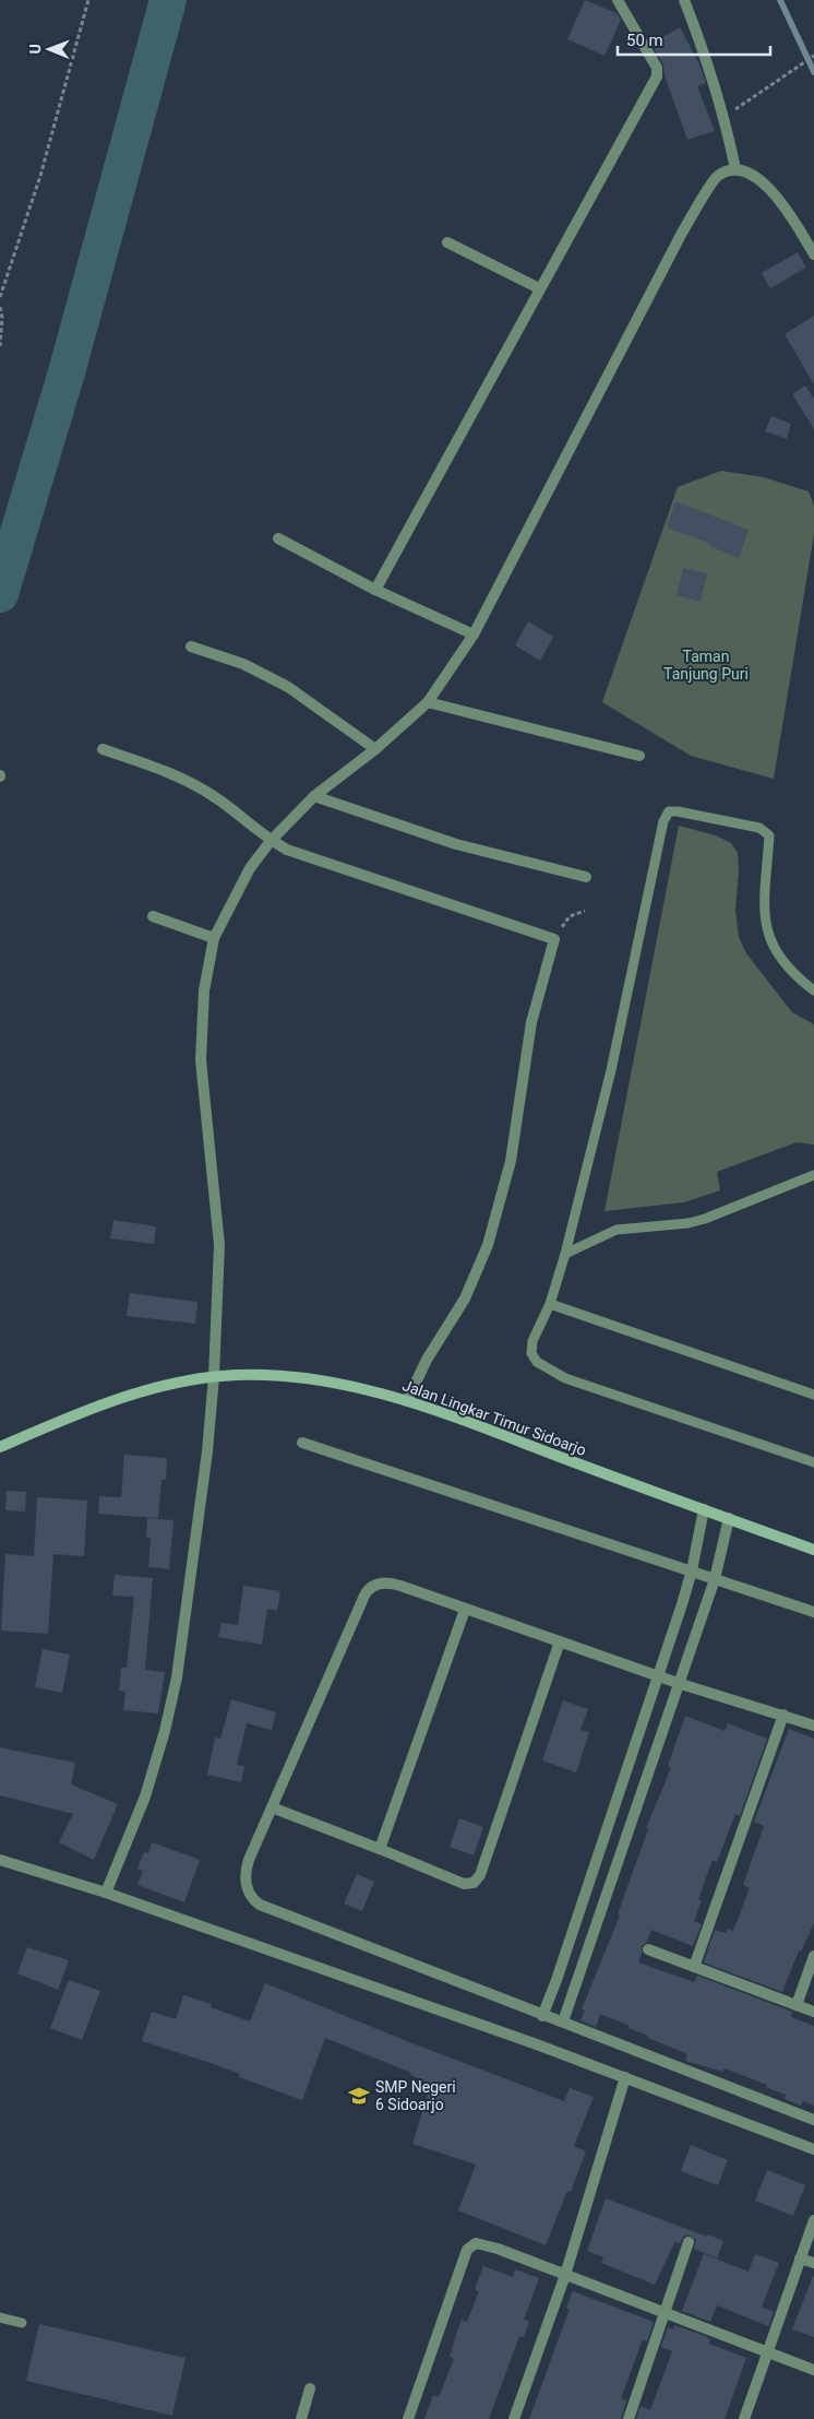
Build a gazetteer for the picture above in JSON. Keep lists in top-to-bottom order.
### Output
{
  "streets": {
    "main road": ["Jalan Lingkar Timur Sidoarjo"]
  },
  "parks": ["Taman Tanjung Puri"],
  "places": {
    "school or university": ["SMP Negeri 6 Sidoarjo"]
  },
  "scale_bar": "50 m",
  "north": "left"
}
